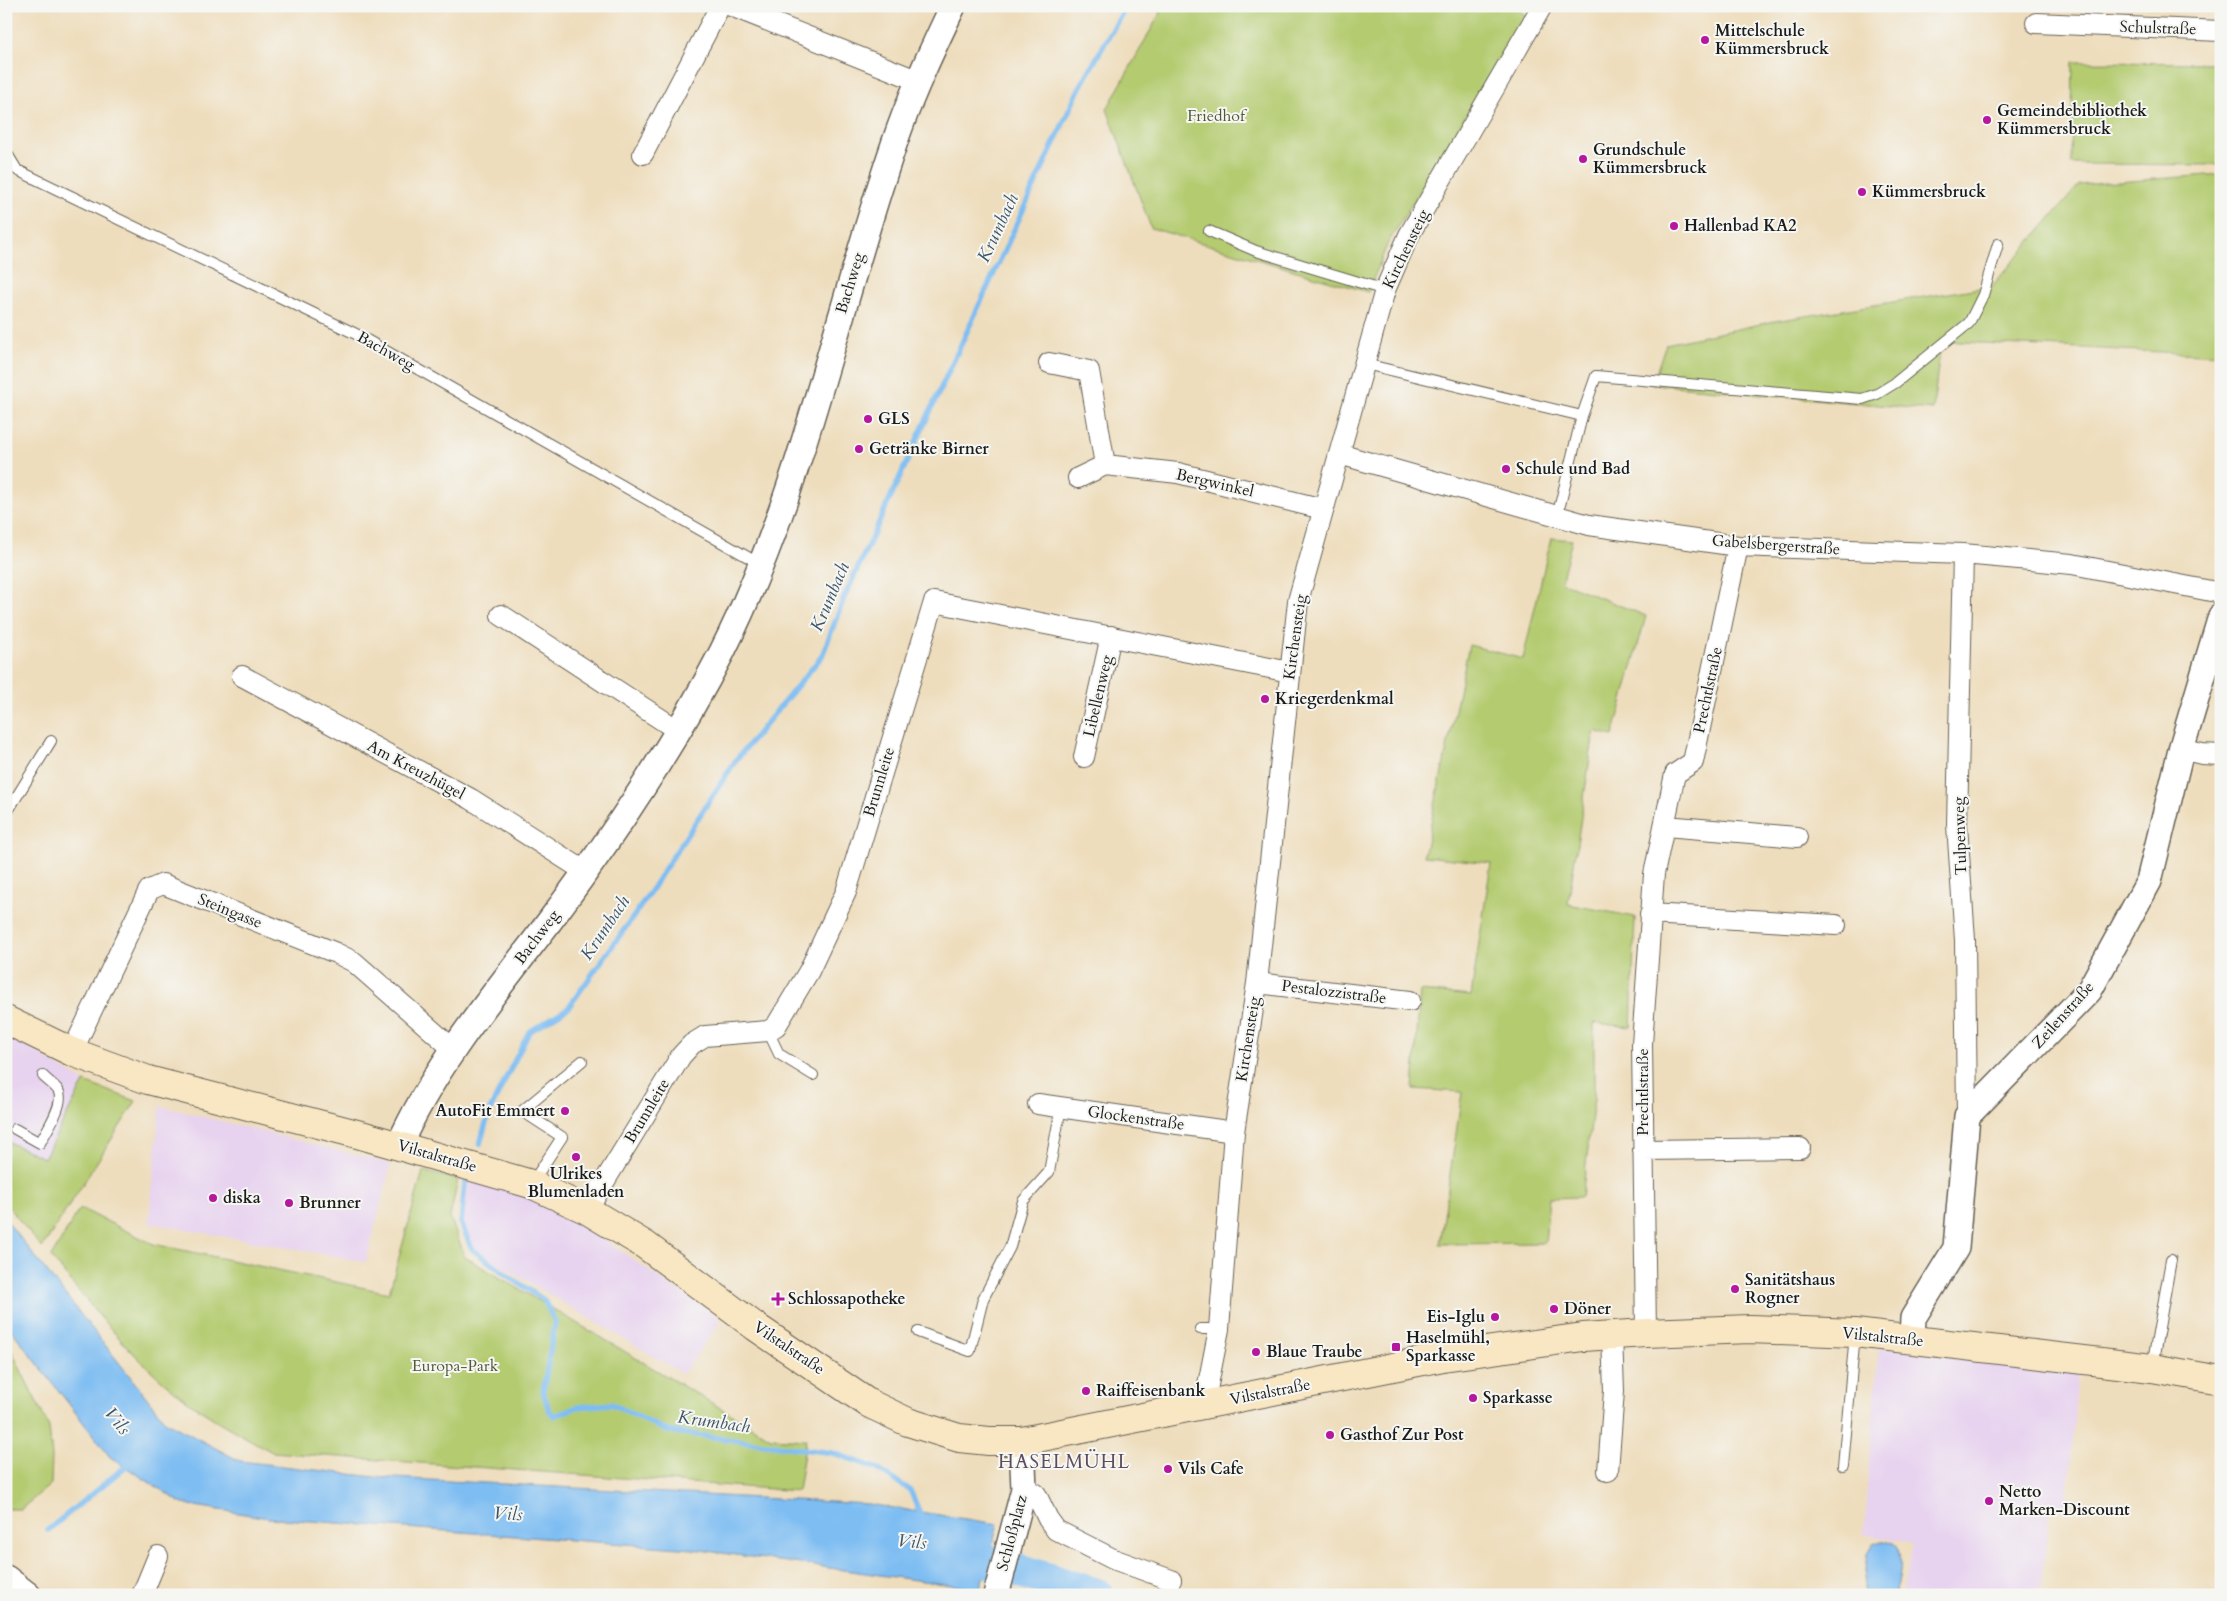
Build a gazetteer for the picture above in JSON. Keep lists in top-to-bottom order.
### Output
{
  "streets": {
    "main road": ["Vilstalstraße"],
    "street": [
      "Schulstraße",
      "Kirchensteig",
      "Bachweg",
      "Bergwinkel",
      "Gabelsbergerstraße",
      "Prechtlstraße",
      "Libellenweg",
      "Am Kreuzhügel",
      "Brunnleite",
      "Tulpenweg",
      "Steingasse",
      "Pestalozzistraße",
      "Zeilenstraße",
      "Glockenstraße",
      "Schloßplatz"
    ]
  },
  "crossings": [
    ["Kirchensteig", "Bergwinkel"],
    ["Kirchensteig", "Gabelsbergerstraße"],
    ["Kirchensteig", "Brunnleite"],
    ["Kirchensteig", "Pestalozzistraße"],
    ["Kirchensteig", "Glockenstraße"],
    ["Kirchensteig", "Vilstalstraße"],
    ["Bachweg", "Am Kreuzhügel"],
    ["Bachweg", "Steingasse"],
    ["Bachweg", "Vilstalstraße"],
    ["Gabelsbergerstraße", "Prechtlstraße"],
    ["Gabelsbergerstraße", "Tulpenweg"],
    ["Prechtlstraße", "Vilstalstraße"],
    ["Libellenweg", "Brunnleite"],
    ["Brunnleite", "Vilstalstraße"],
    ["Tulpenweg", "Zeilenstraße"],
    ["Steingasse", "Vilstalstraße"],
    ["Vilstalstraße", "Schloßplatz"]
  ],
  "districts": ["HASELMÜHL"],
  "water": ["Krumbach", "Vils"],
  "parks": ["Friedhof", "Europa-Park"],
  "places": {
    "other": [
      "Mittelschule Kümmersbruck",
      "Gemeindebibliothek Kümmersbruck",
      "Grundschule Kümmersbruck",
      "Kümmersbruck",
      "Hallenbad KA2",
      "GLS",
      "Getränke Birner",
      "Schule und Bad",
      "Kriegerdenkmal",
      "AutoFit Emmert",
      "Ulrikes Blumenladen",
      "diska",
      "Brunner",
      "Sanitätshaus Rogner",
      "Döner",
      "Eis-Iglu",
      "Blaue Traube",
      "Raiffeisenbank",
      "Sparkasse",
      "Gasthof Zur Post",
      "Vils Cafe",
      "Netto Marken-Discount"
    ],
    "health": ["Schlossapotheke"],
    "transit": ["Haselmühl, Sparkasse"]
  }
}
